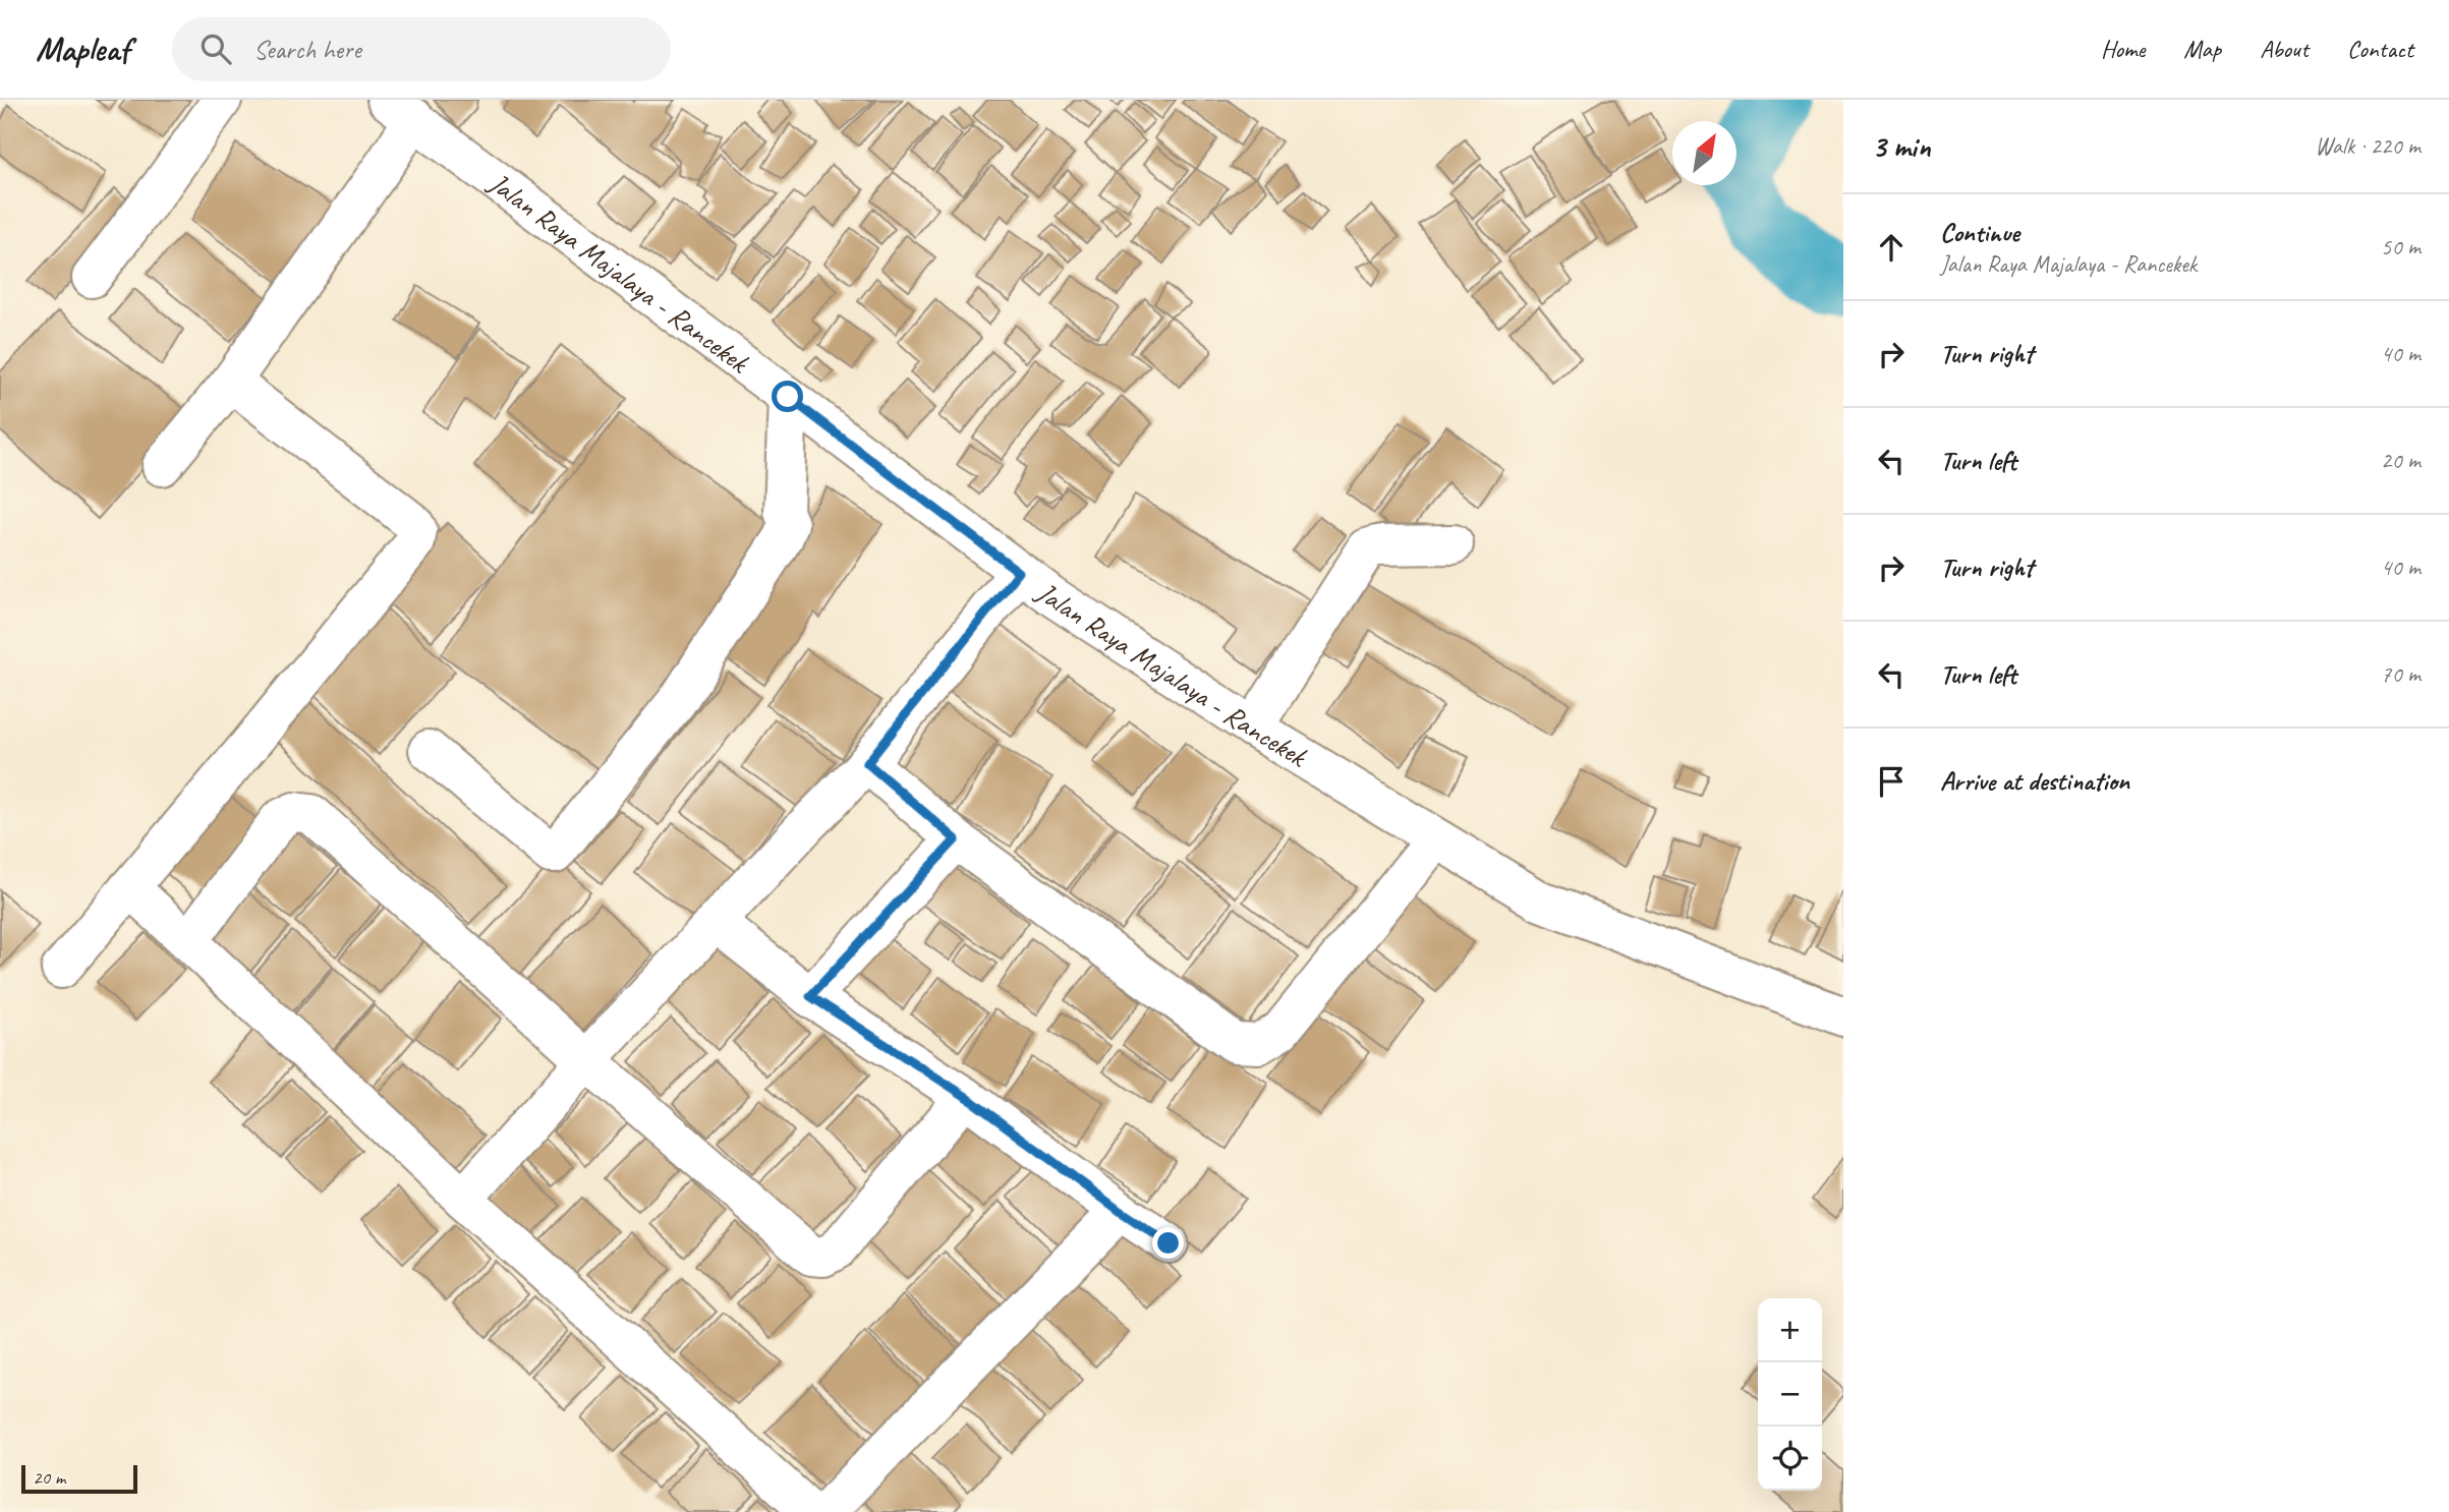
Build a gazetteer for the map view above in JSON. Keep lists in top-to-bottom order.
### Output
{
  "streets": {
    "street": ["Jalan Raya Majalaya - Rancekek"]
  },
  "scale_bar": "20 m",
  "north": "top right",
  "page": {
    "header": "Mapleaf",
    "search": "Search here",
    "nav": [
      "Home",
      "Map",
      "About",
      "Contact"
    ],
    "heading": ["3 min", "Walk · 220 m"],
    "list": [
      ["Continue", "Jalan Raya Majalaya - Rancekek", "50 m"],
      ["Turn right", "40 m"],
      ["Turn left", "20 m"],
      ["Turn right", "40 m"],
      ["Turn left", "70 m"],
      "Arrive at destination"
    ],
    "map_buttons": ["+", "−"],
    "scale": "20 m"
  }
}
